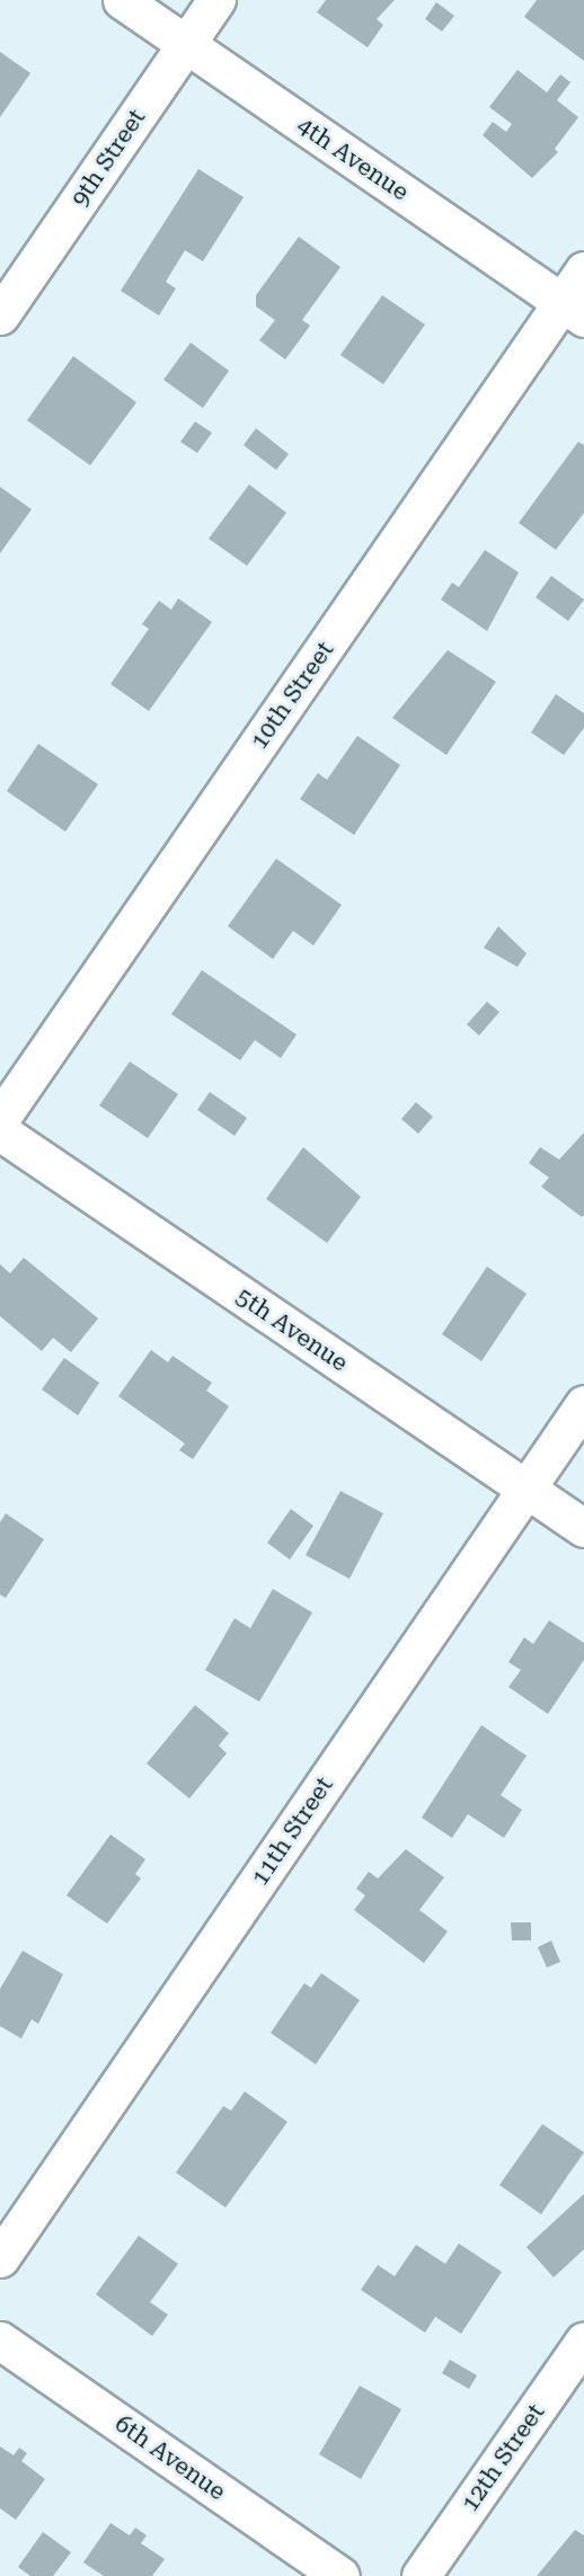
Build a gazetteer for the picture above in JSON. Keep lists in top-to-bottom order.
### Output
{
  "streets": {
    "street": [
      "9th Street",
      "4th Avenue",
      "10th Street",
      "5th Avenue",
      "11th Street",
      "6th Avenue",
      "12th Street"
    ]
  },
  "crossings": [
    ["9th Street", "4th Avenue"],
    ["4th Avenue", "10th Street"],
    ["5th Avenue", "11th Street"]
  ]
}
